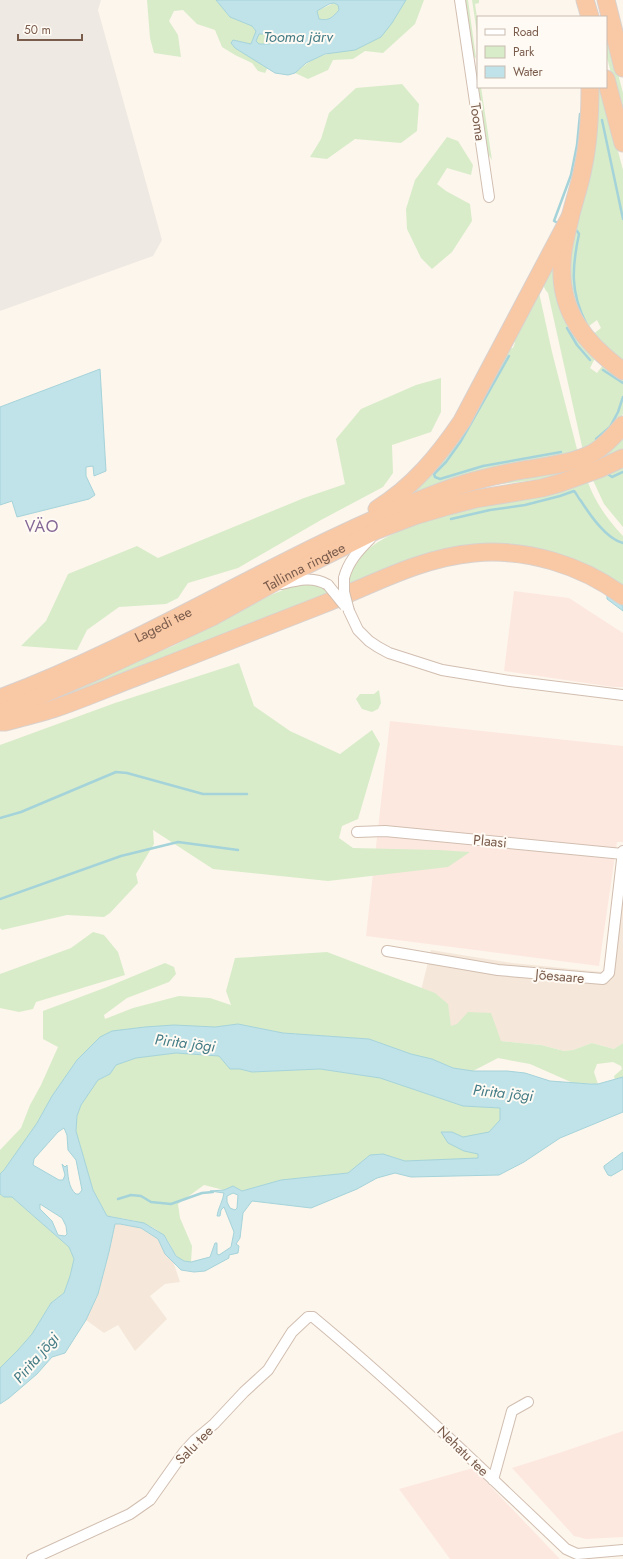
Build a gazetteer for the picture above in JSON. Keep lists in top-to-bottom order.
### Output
{
  "streets": {
    "highway": ["Tallinna ringtee", "Lagedi tee"],
    "street": [
      "Tooma",
      "Plaasi",
      "Jõesaare",
      "Salu tee",
      "Nehatu tee"
    ]
  },
  "crossings": [
    ["Tallinna ringtee", "Lagedi tee"],
    ["Plaasi", "Jõesaare"],
    ["Salu tee", "Nehatu tee"]
  ],
  "districts": ["VÄO"],
  "water": ["Tooma järv", "Pirita jõgi"],
  "legend": ["Road", "Park", "Water"],
  "scale_bar": "50 m"
}
